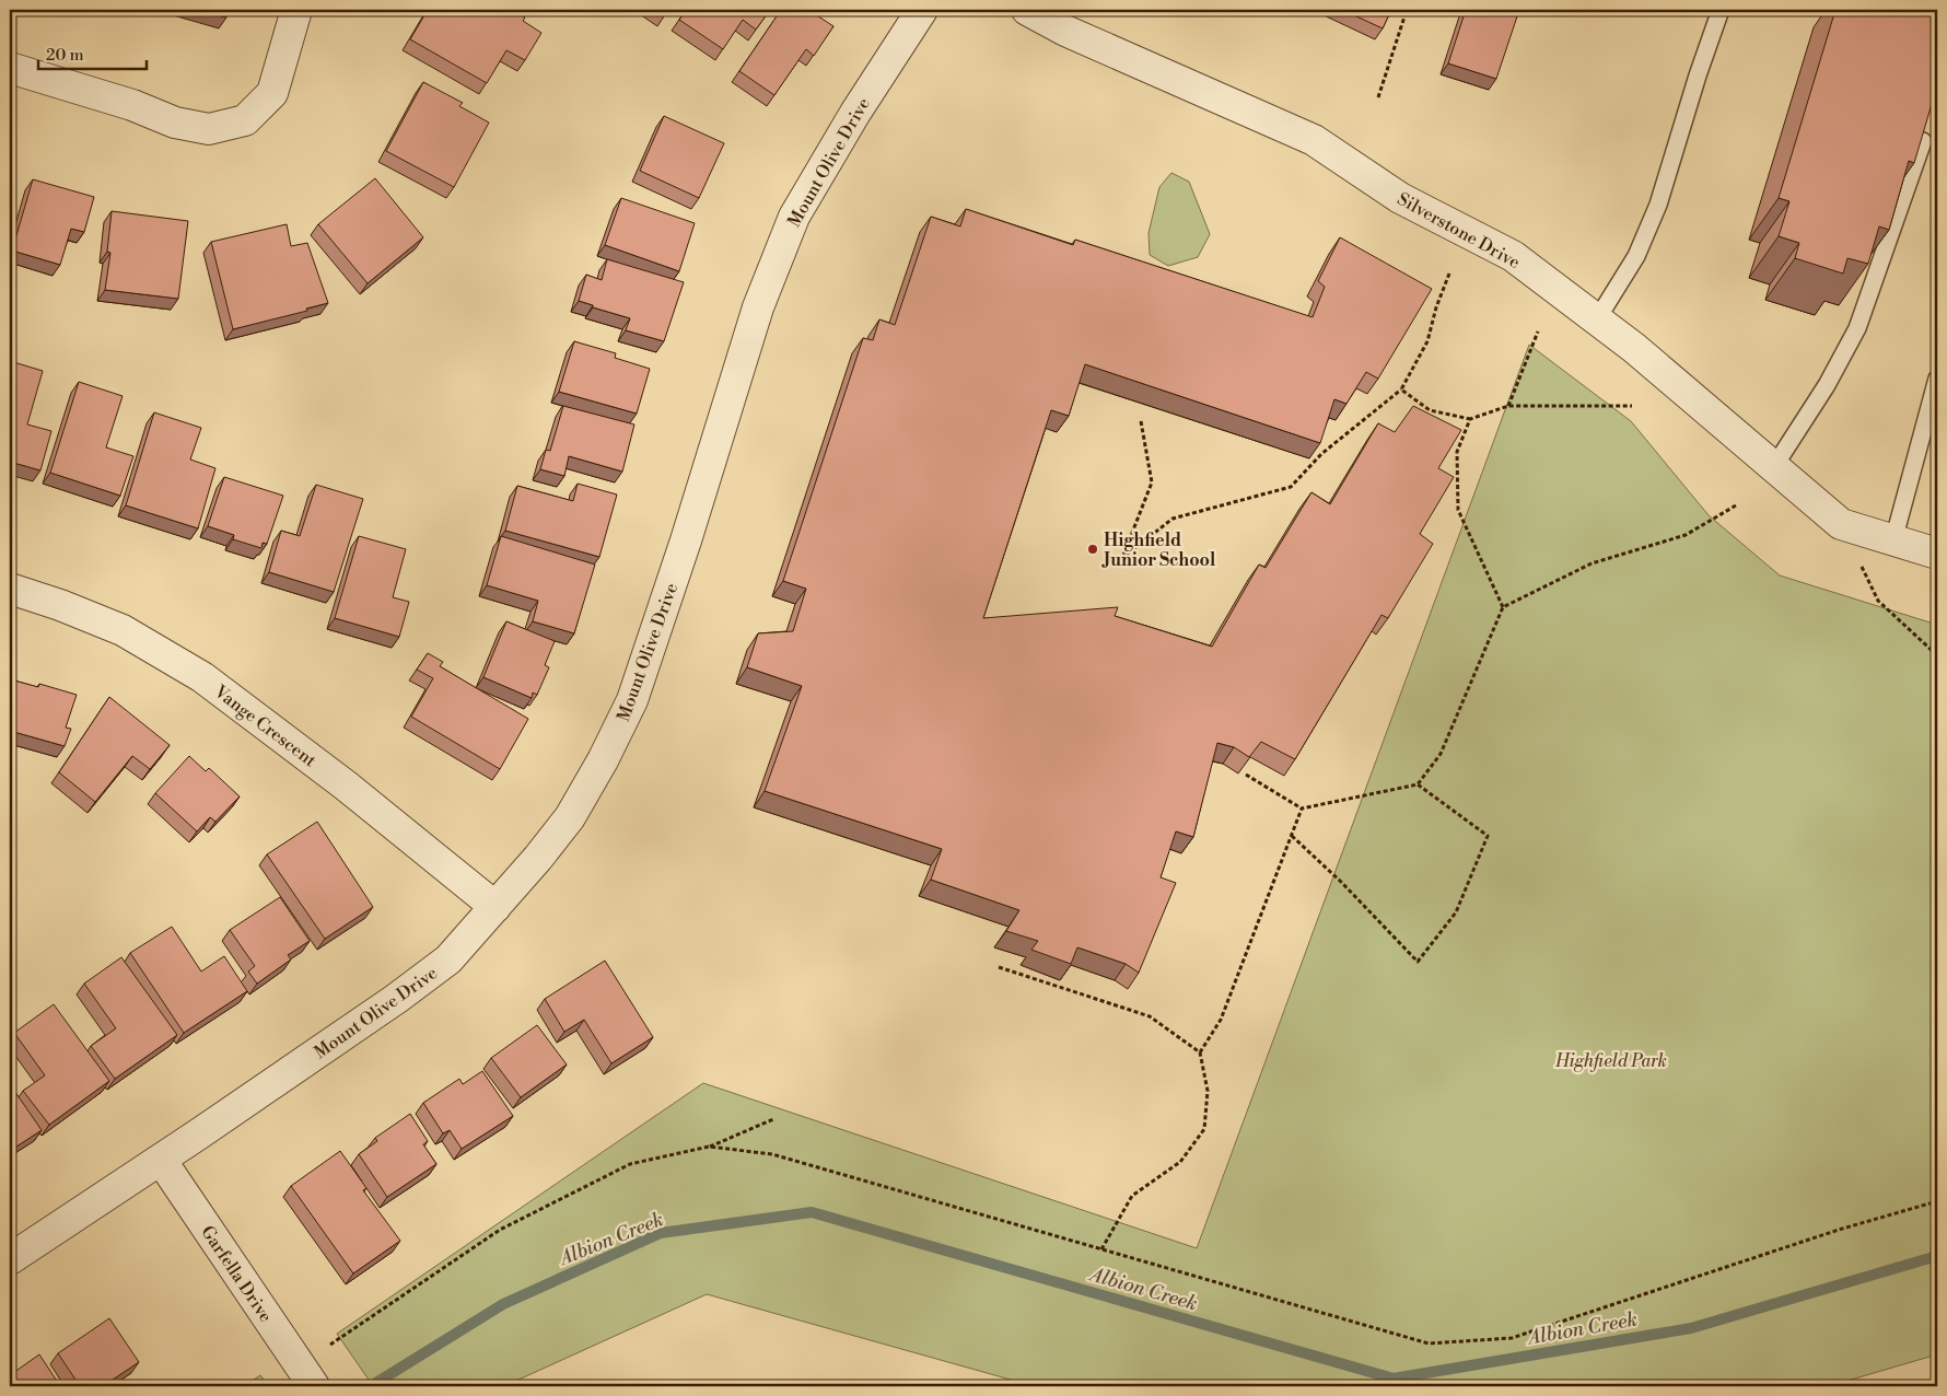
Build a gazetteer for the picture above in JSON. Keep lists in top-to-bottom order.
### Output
{
  "streets": {
    "street": [
      "Mount Olive Drive",
      "Silverstone Drive",
      "Vange Crescent",
      "Garfella Drive"
    ]
  },
  "crossings": [
    ["Mount Olive Drive", "Vange Crescent"],
    ["Mount Olive Drive", "Garfella Drive"]
  ],
  "water": ["Albion Creek"],
  "parks": ["Highfield Park"],
  "places": ["Highfield Junior School"],
  "scale_bar": "20 m"
}
